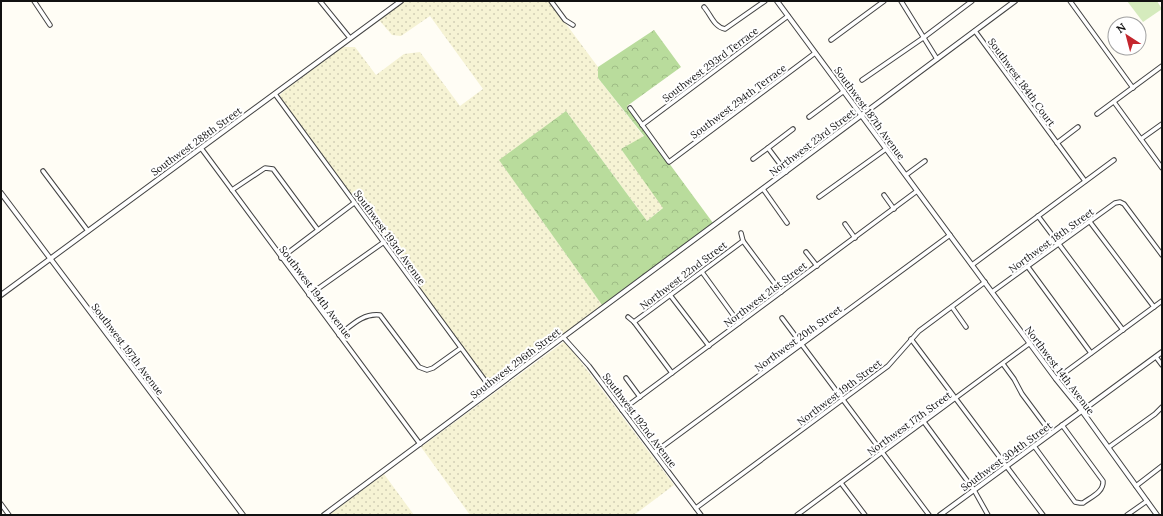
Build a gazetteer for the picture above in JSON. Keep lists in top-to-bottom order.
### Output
{
  "streets": {
    "street": [
      "Southwest 293rd Terrace",
      "Southwest 184th Court",
      "Southwest 294th Terrace",
      "Southwest 187th Avenue",
      "Southwest 288th Street",
      "Northwest 23rd Street",
      "Southwest 193rd Avenue",
      "Northwest 18th Street",
      "Northwest 22nd Street",
      "Southwest 194th Avenue",
      "Northwest 21st Street",
      "Northwest 20th Street",
      "Southwest 197th Avenue",
      "Southwest 296th Street",
      "Northwest 14th Avenue",
      "Northwest 19th Street",
      "Southwest 192nd Avenue",
      "Northwest 17th Street",
      "Southwest 304th Street"
    ]
  },
  "crossings": [
    ["Southwest 293rd Terrace", "Southwest 294th Terrace"],
    ["Southwest 293rd Terrace", "Southwest 187th Avenue"],
    ["Southwest 294th Terrace", "Southwest 187th Avenue"],
    ["Southwest 187th Avenue", "Northwest 23rd Street"],
    ["Southwest 187th Avenue", "Northwest 21st Street"],
    ["Southwest 187th Avenue", "Northwest 20th Street"],
    ["Southwest 187th Avenue", "Northwest 14th Avenue"],
    ["Southwest 288th Street", "Southwest 193rd Avenue"],
    ["Southwest 288th Street", "Southwest 194th Avenue"],
    ["Southwest 288th Street", "Southwest 197th Avenue"],
    ["Northwest 23rd Street", "Southwest 296th Street"],
    ["Southwest 193rd Avenue", "Southwest 296th Street"],
    ["Northwest 18th Street", "Northwest 14th Avenue"],
    ["Southwest 194th Avenue", "Southwest 296th Street"],
    ["Northwest 21st Street", "Southwest 192nd Avenue"],
    ["Northwest 20th Street", "Northwest 14th Avenue"],
    ["Northwest 20th Street", "Southwest 192nd Avenue"],
    ["Southwest 296th Street", "Southwest 192nd Avenue"],
    ["Northwest 14th Avenue", "Northwest 19th Street"],
    ["Northwest 14th Avenue", "Northwest 17th Street"],
    ["Northwest 14th Avenue", "Southwest 304th Street"],
    ["Northwest 19th Street", "Southwest 192nd Avenue"]
  ],
  "north": "top left"
}
